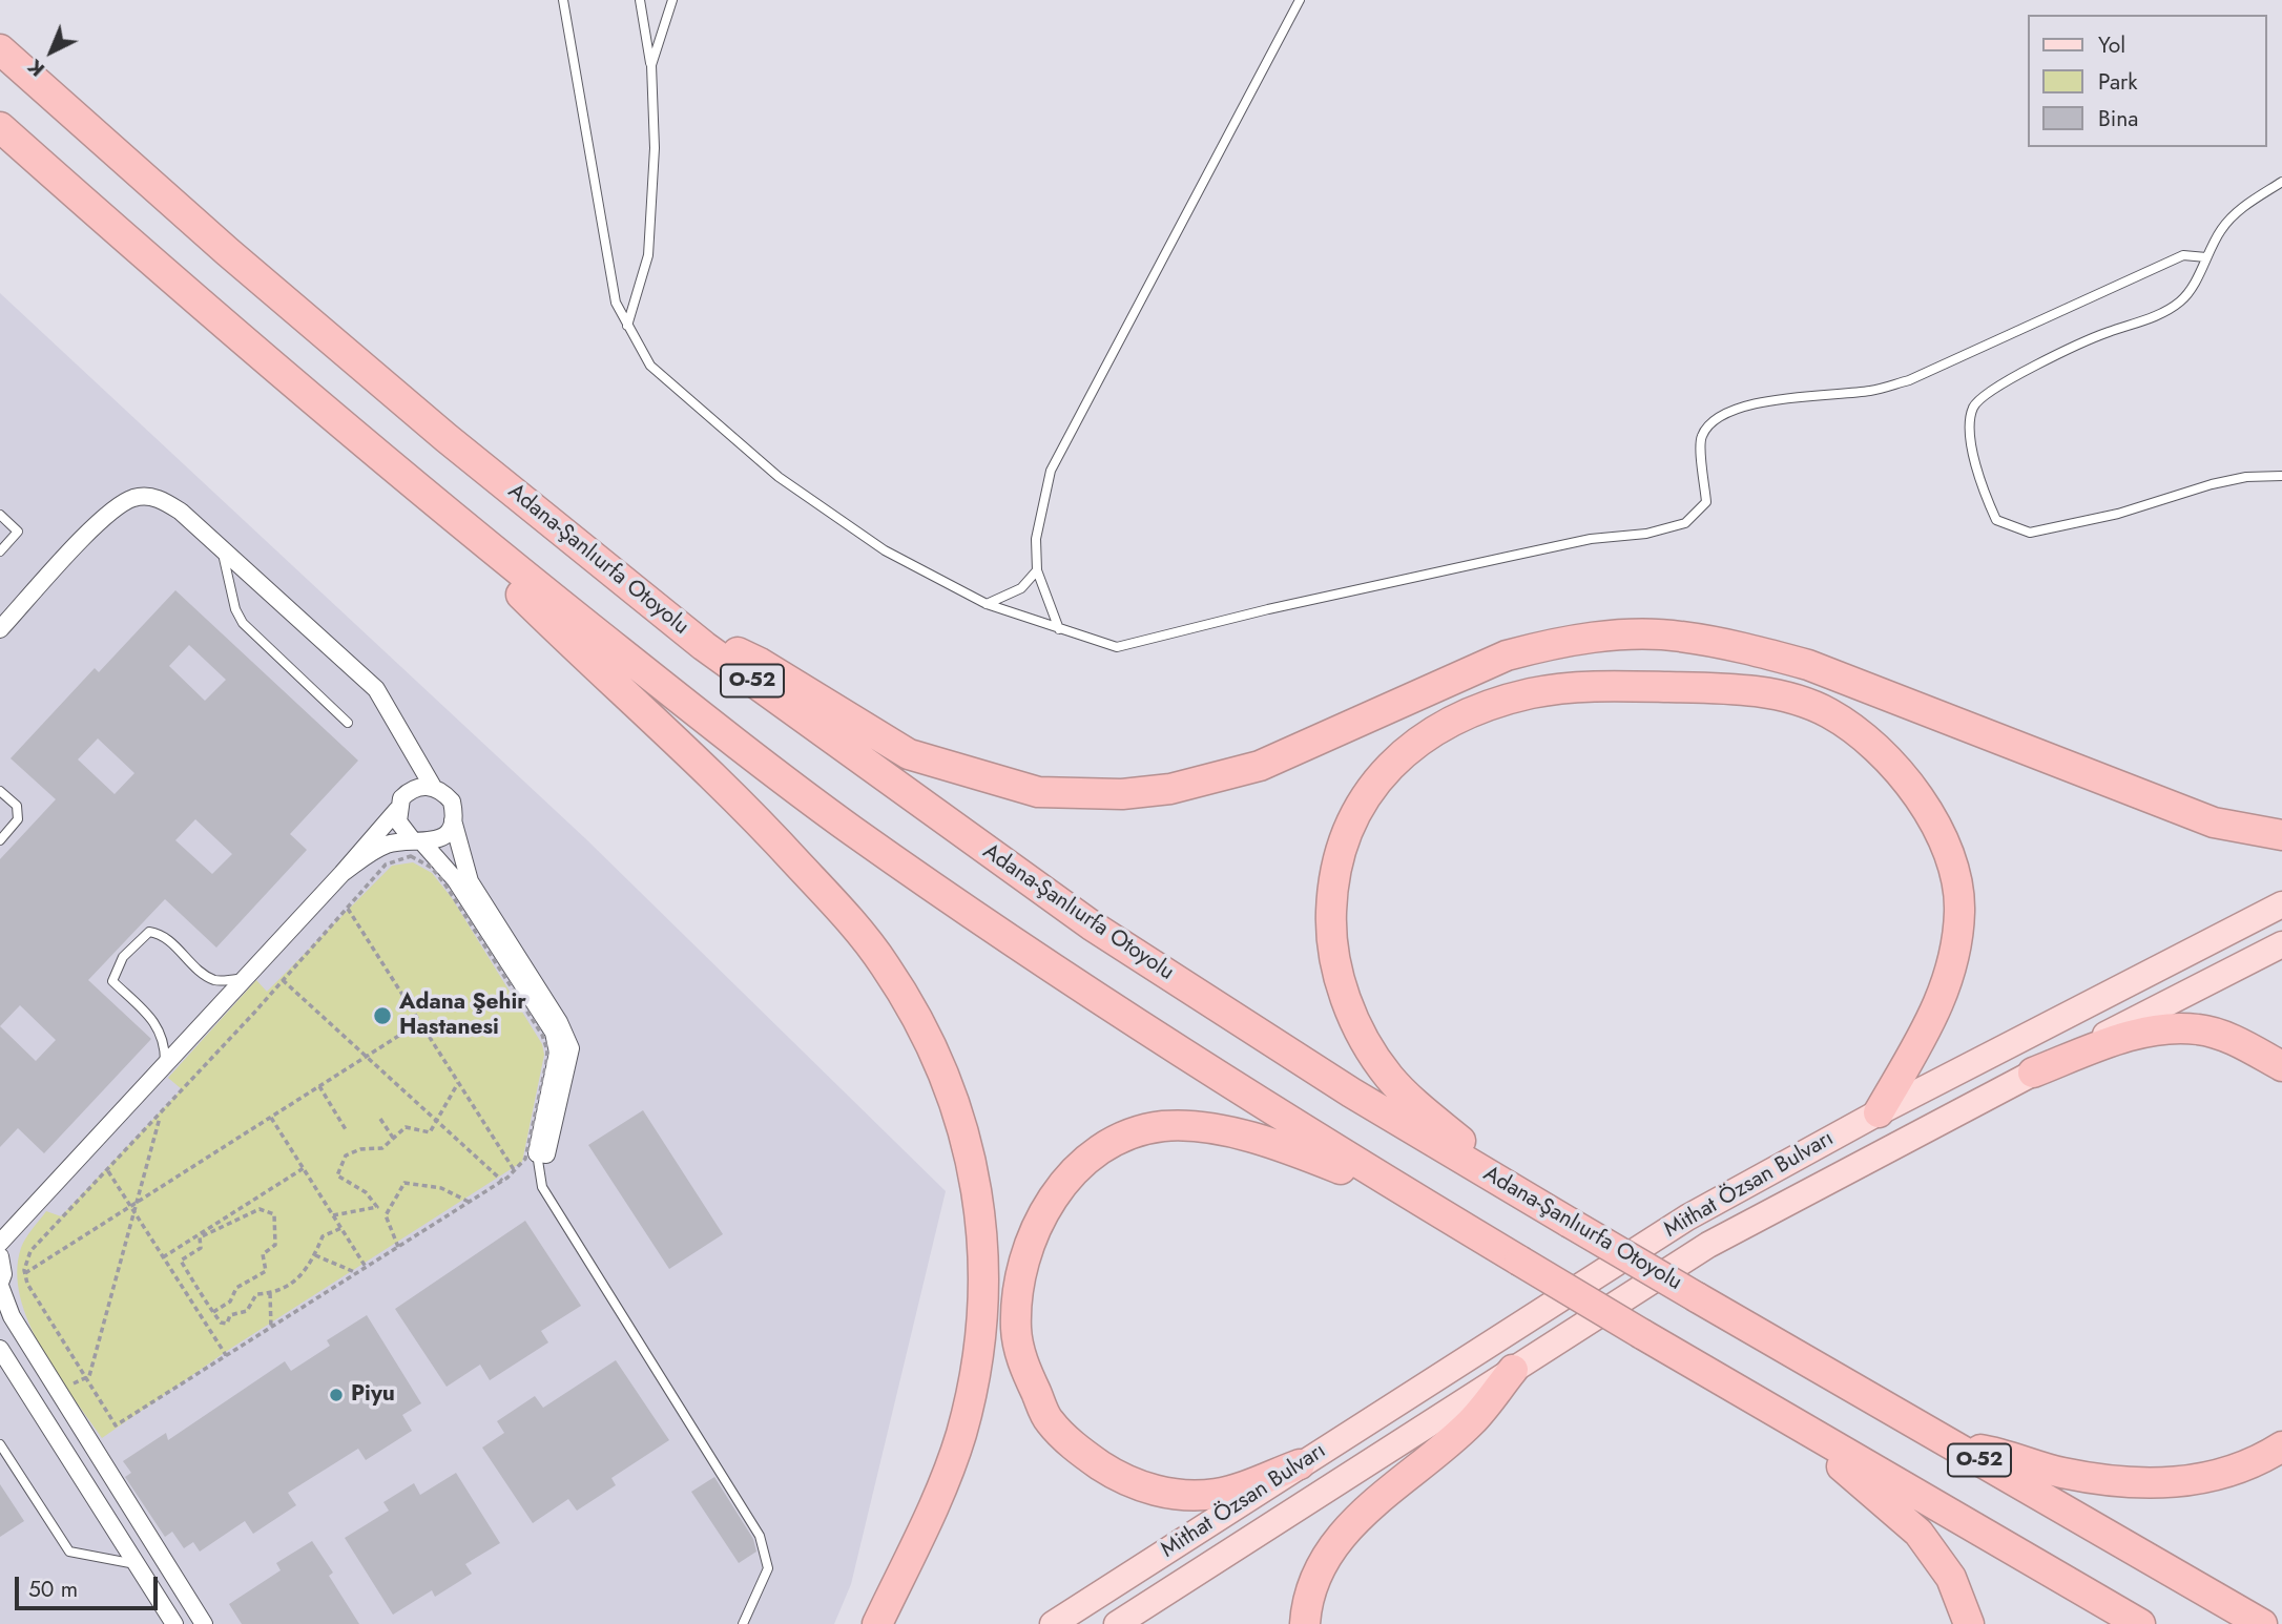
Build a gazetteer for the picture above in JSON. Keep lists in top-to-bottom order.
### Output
{
  "streets": {
    "highway": ["Adana-Şanlıurfa Otoyolu", "O-52"],
    "main road": ["Mithat Özsan Bulvarı"]
  },
  "places": ["Adana Şehir Hastanesi", "Piyu"],
  "legend": ["Yol", "Park", "Bina"],
  "scale_bar": "50 m",
  "north": "bottom left"
}
